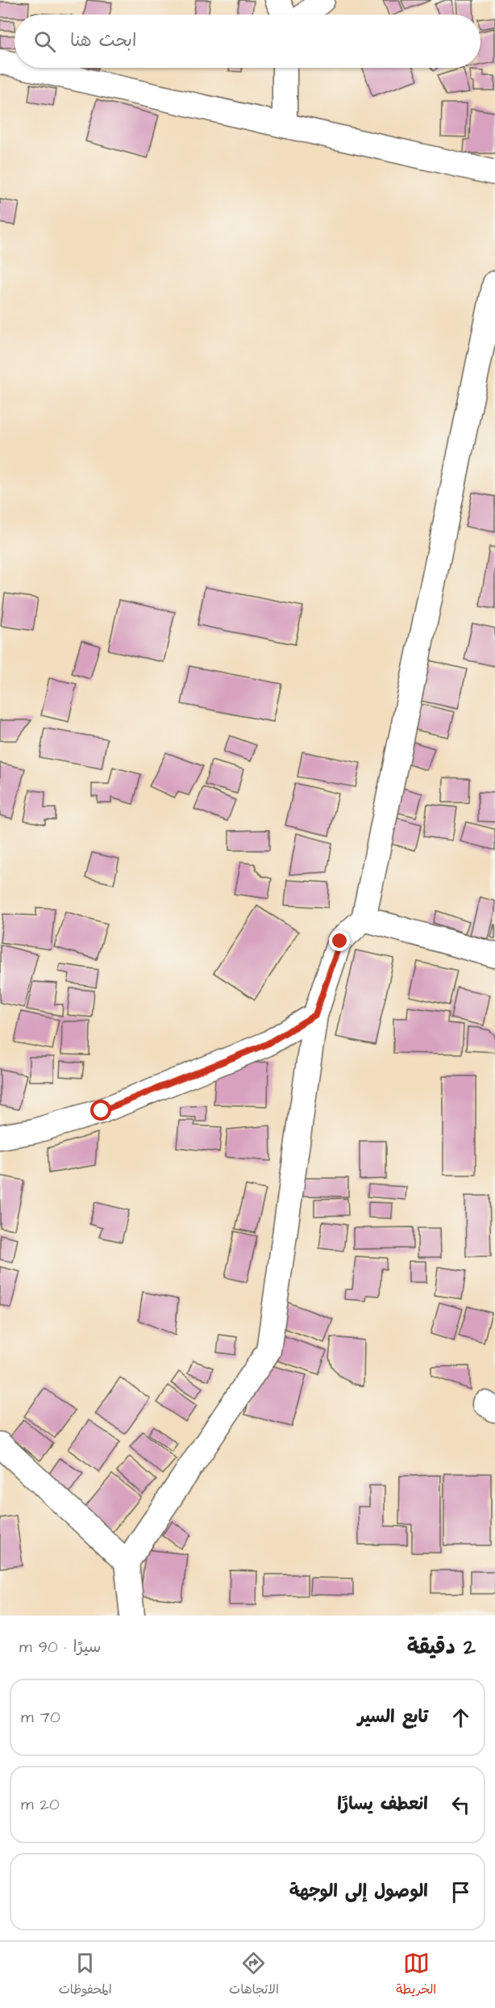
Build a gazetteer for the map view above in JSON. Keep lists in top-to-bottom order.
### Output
{
  "page": {
    "search": "ابحث هنا",
    "heading": ["2 دقيقة", "سيرًا · 90 m"],
    "list": [
      ["تابع السير", "70 m"],
      ["انعطف يسارًا", "20 m"],
      "الوصول إلى الوجهة"
    ],
    "nav": ["الخريطة", "الاتجاهات", "المحفوظات"]
  }
}
